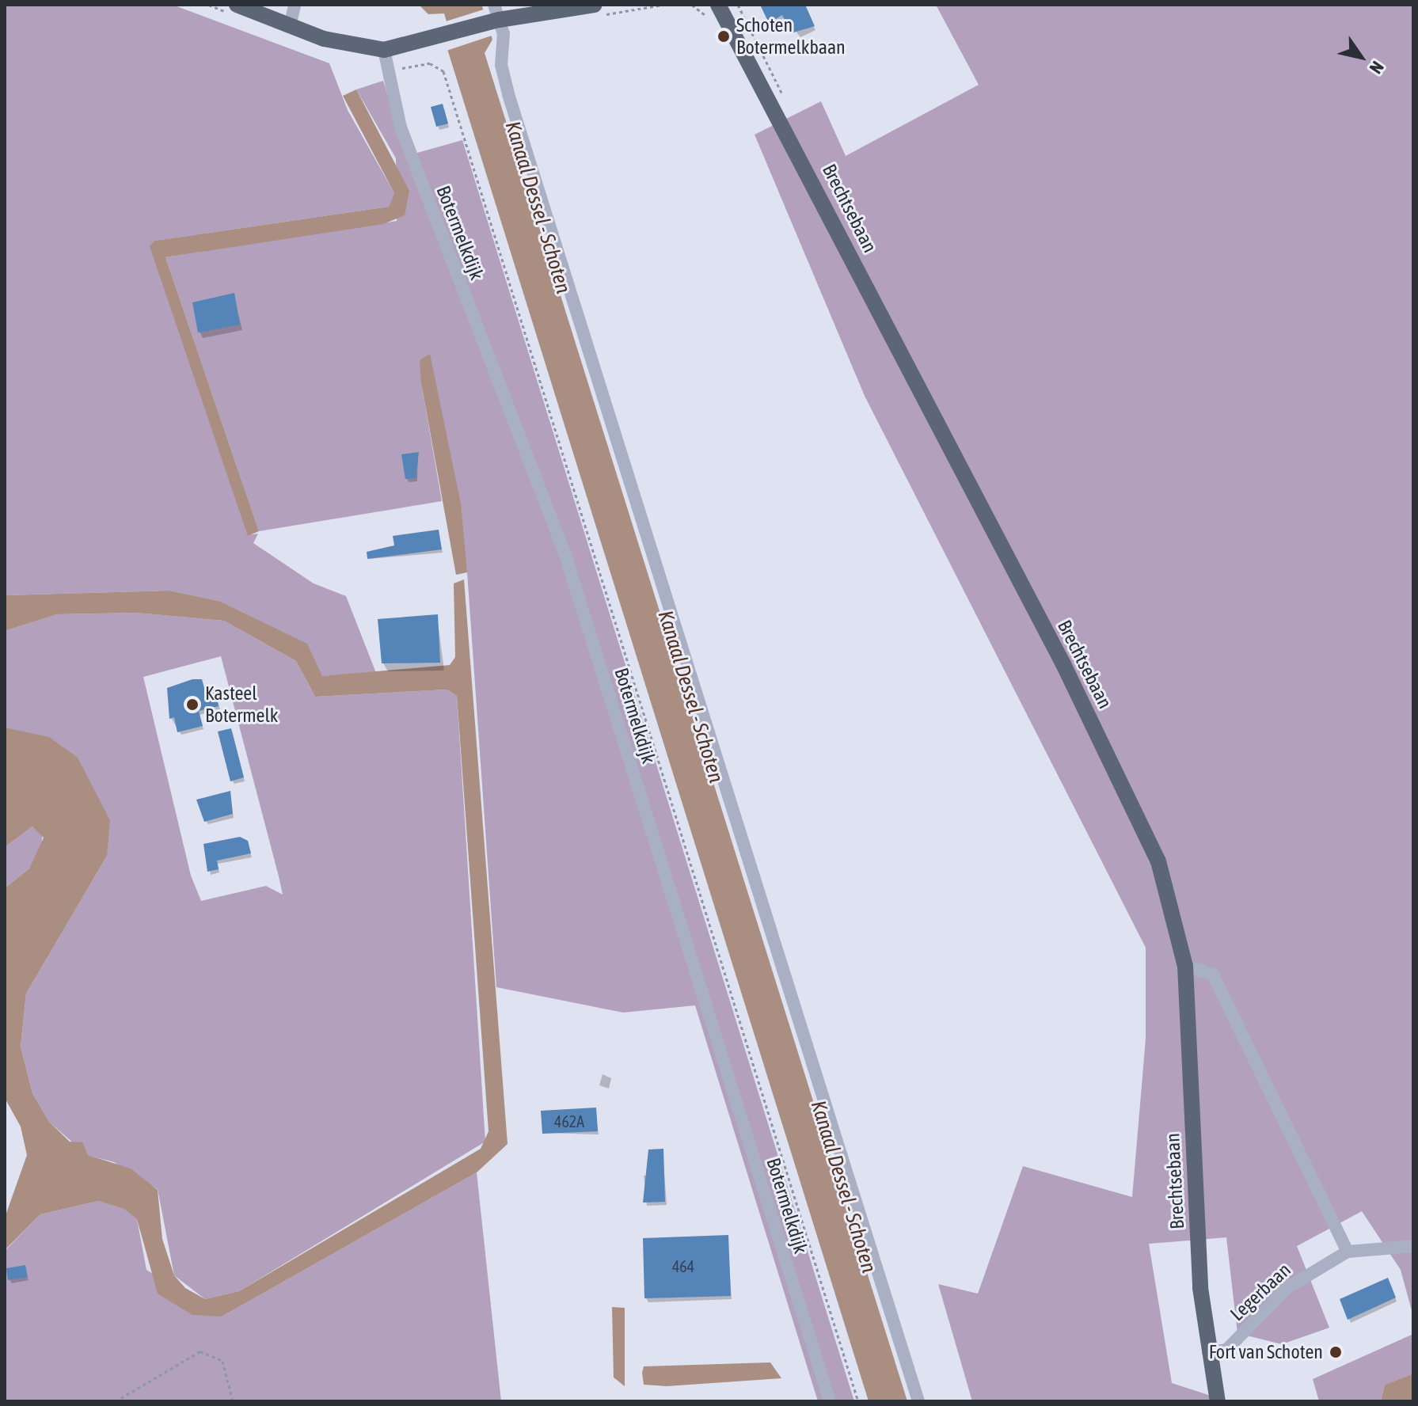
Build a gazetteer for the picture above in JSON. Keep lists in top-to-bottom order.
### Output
{
  "streets": {
    "main road": ["Brechtsebaan"],
    "street": ["Botermelkdijk", "Legerbaan"]
  },
  "crossings": [
    ["Brechtsebaan", "Legerbaan"]
  ],
  "water": ["Kanaal Dessel - Schoten"],
  "places": ["Schoten Botermelkbaan", "Kasteel Botermelk", "Fort van Schoten"],
  "house_numbers": ["462A", "464"],
  "north": "bottom right"
}
